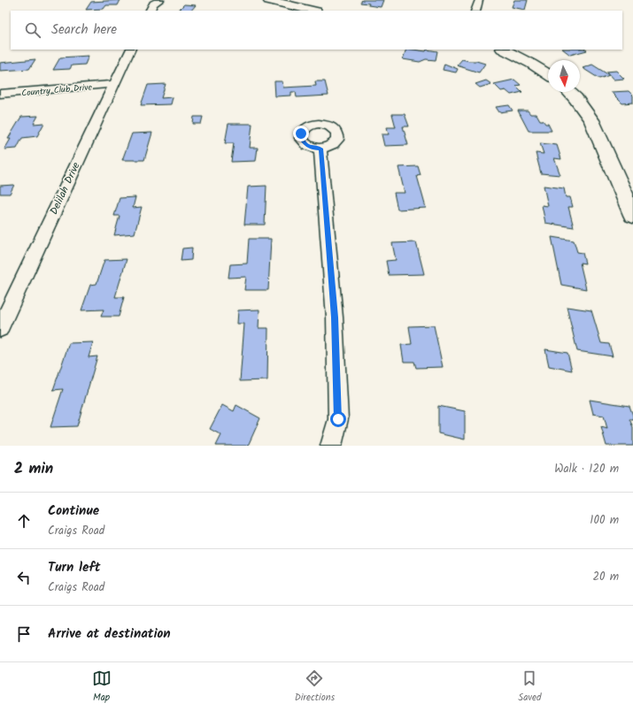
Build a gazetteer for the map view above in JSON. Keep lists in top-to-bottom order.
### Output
{
  "streets": {
    "street": ["Country Club Drive", "Delilah Drive"]
  },
  "crossings": [
    ["Country Club Drive", "Delilah Drive"]
  ],
  "north": "bottom",
  "page": {
    "search": "Search here",
    "heading": ["2 min", "Walk · 120 m"],
    "list": [
      ["Continue", "Craigs Road", "100 m"],
      ["Turn left", "Craigs Road", "20 m"],
      "Arrive at destination"
    ],
    "nav": ["Map", "Directions", "Saved"]
  }
}
